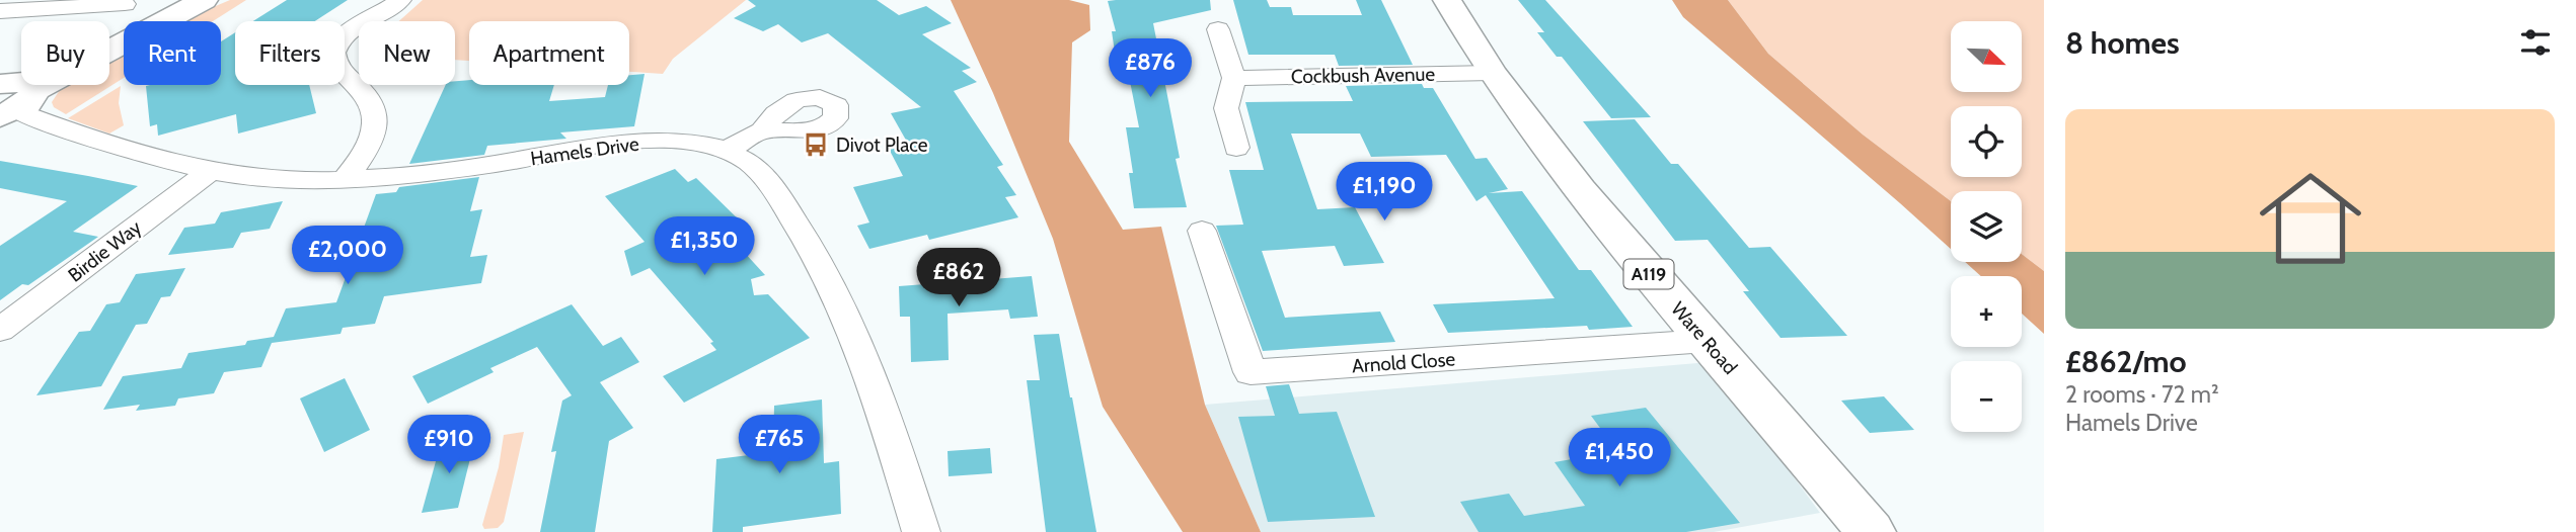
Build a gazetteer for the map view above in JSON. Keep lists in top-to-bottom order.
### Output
{
  "streets": {
    "main road": ["A119", "Ware Road"],
    "street": [
      "Cockbush Avenue",
      "Hamels Drive",
      "Birdie Way",
      "Arnold Close"
    ]
  },
  "crossings": [
    ["Cockbush Avenue", "Ware Road"],
    ["Hamels Drive", "Birdie Way"],
    ["Ware Road", "Arnold Close"]
  ],
  "places": {
    "bus stop": ["Divot Place"]
  },
  "north": "bottom right",
  "page": {
    "heading": "8 homes",
    "map_buttons": ["+", "−"],
    "chip": [
      "Buy",
      "Rent",
      "Filters",
      "New",
      "Apartment"
    ],
    "price": [
      "£876",
      "£1,190",
      "£1,350",
      "£2,000",
      "£862",
      "£910",
      "£765",
      "£1,450"
    ],
    "list": [
      {
        "name": "£862/mo",
        "note": "2 rooms · 72 m² · Hamels Drive"
      }
    ]
  }
}
